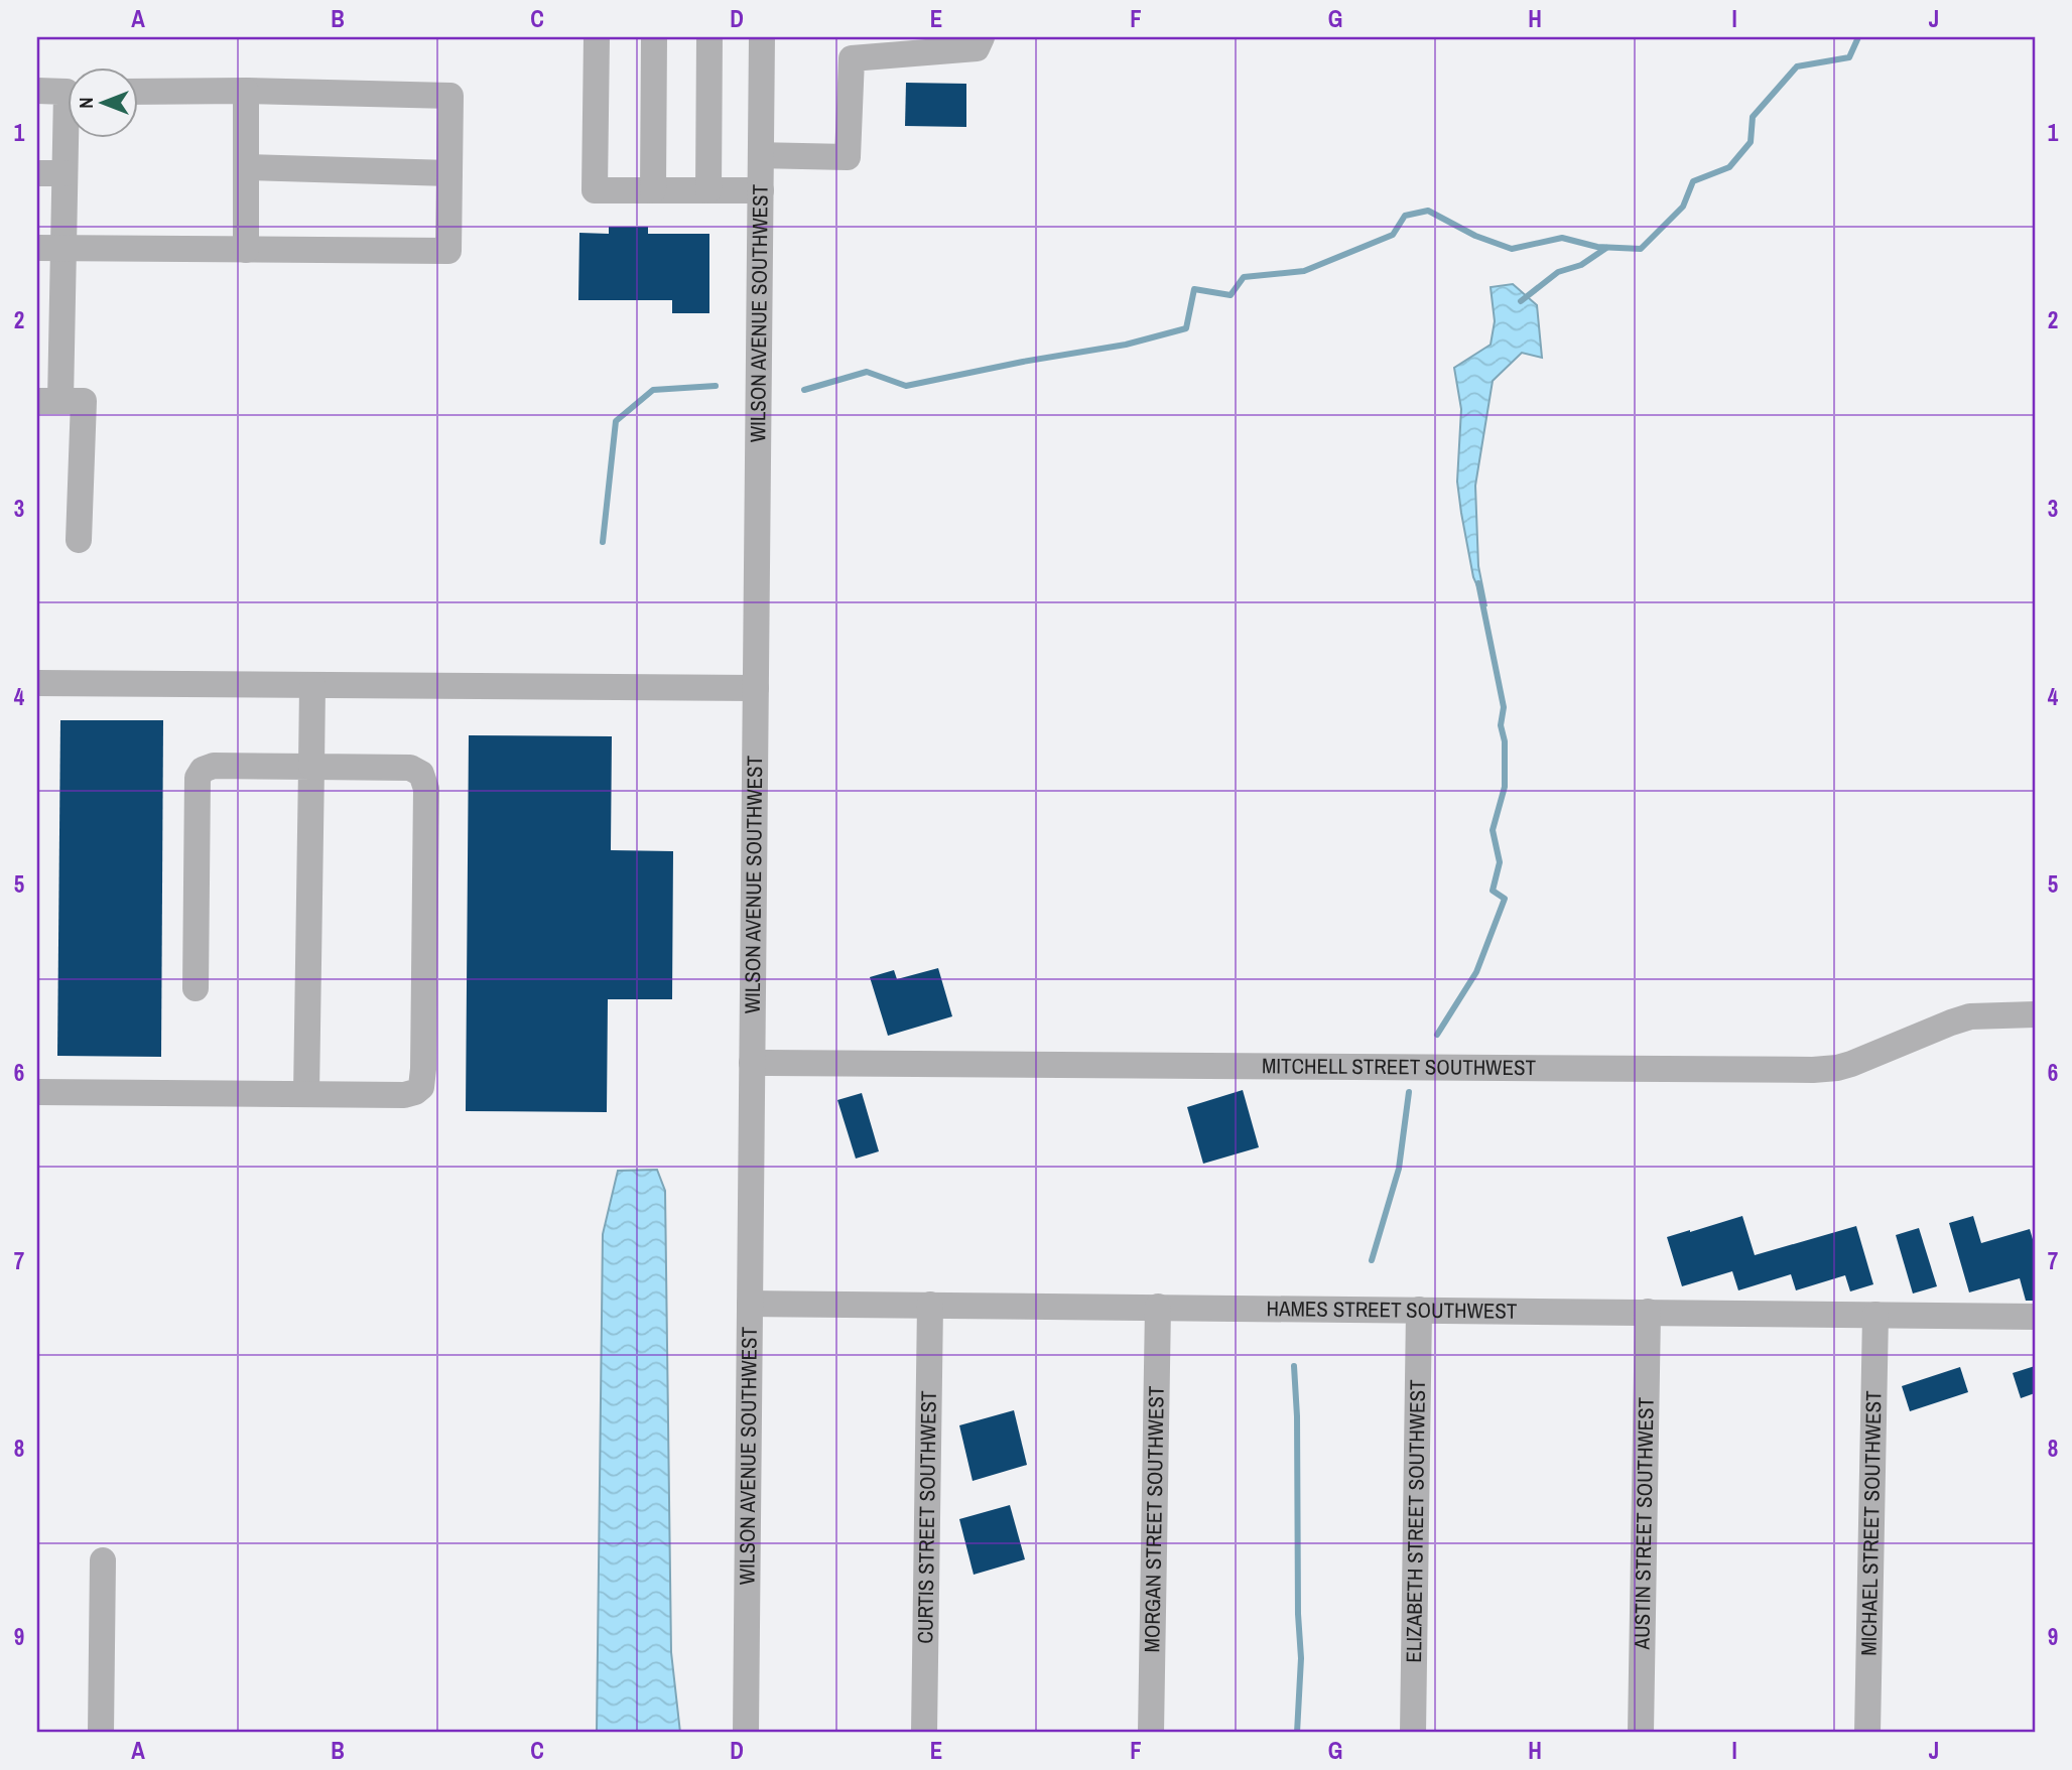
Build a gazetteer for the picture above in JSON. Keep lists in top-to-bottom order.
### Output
{
  "streets": {
    "street": [
      "WILSON AVENUE SOUTHWEST",
      "MITCHELL STREET SOUTHWEST",
      "HAMES STREET SOUTHWEST",
      "CURTIS STREET SOUTHWEST",
      "MORGAN STREET SOUTHWEST",
      "ELIZABETH STREET SOUTHWEST",
      "AUSTIN STREET SOUTHWEST",
      "MICHAEL STREET SOUTHWEST"
    ]
  },
  "crossings": [
    ["WILSON AVENUE SOUTHWEST", "MITCHELL STREET SOUTHWEST"],
    ["WILSON AVENUE SOUTHWEST", "HAMES STREET SOUTHWEST"],
    ["HAMES STREET SOUTHWEST", "CURTIS STREET SOUTHWEST"],
    ["HAMES STREET SOUTHWEST", "MORGAN STREET SOUTHWEST"],
    ["HAMES STREET SOUTHWEST", "ELIZABETH STREET SOUTHWEST"],
    ["HAMES STREET SOUTHWEST", "AUSTIN STREET SOUTHWEST"],
    ["HAMES STREET SOUTHWEST", "MICHAEL STREET SOUTHWEST"]
  ],
  "north": "left",
  "grid": {
    "columns": [
      "A",
      "B",
      "C",
      "D",
      "E",
      "F",
      "G",
      "H",
      "I",
      "J"
    ],
    "rows": [
      "1",
      "2",
      "3",
      "4",
      "5",
      "6",
      "7",
      "8",
      "9"
    ]
  }
}
